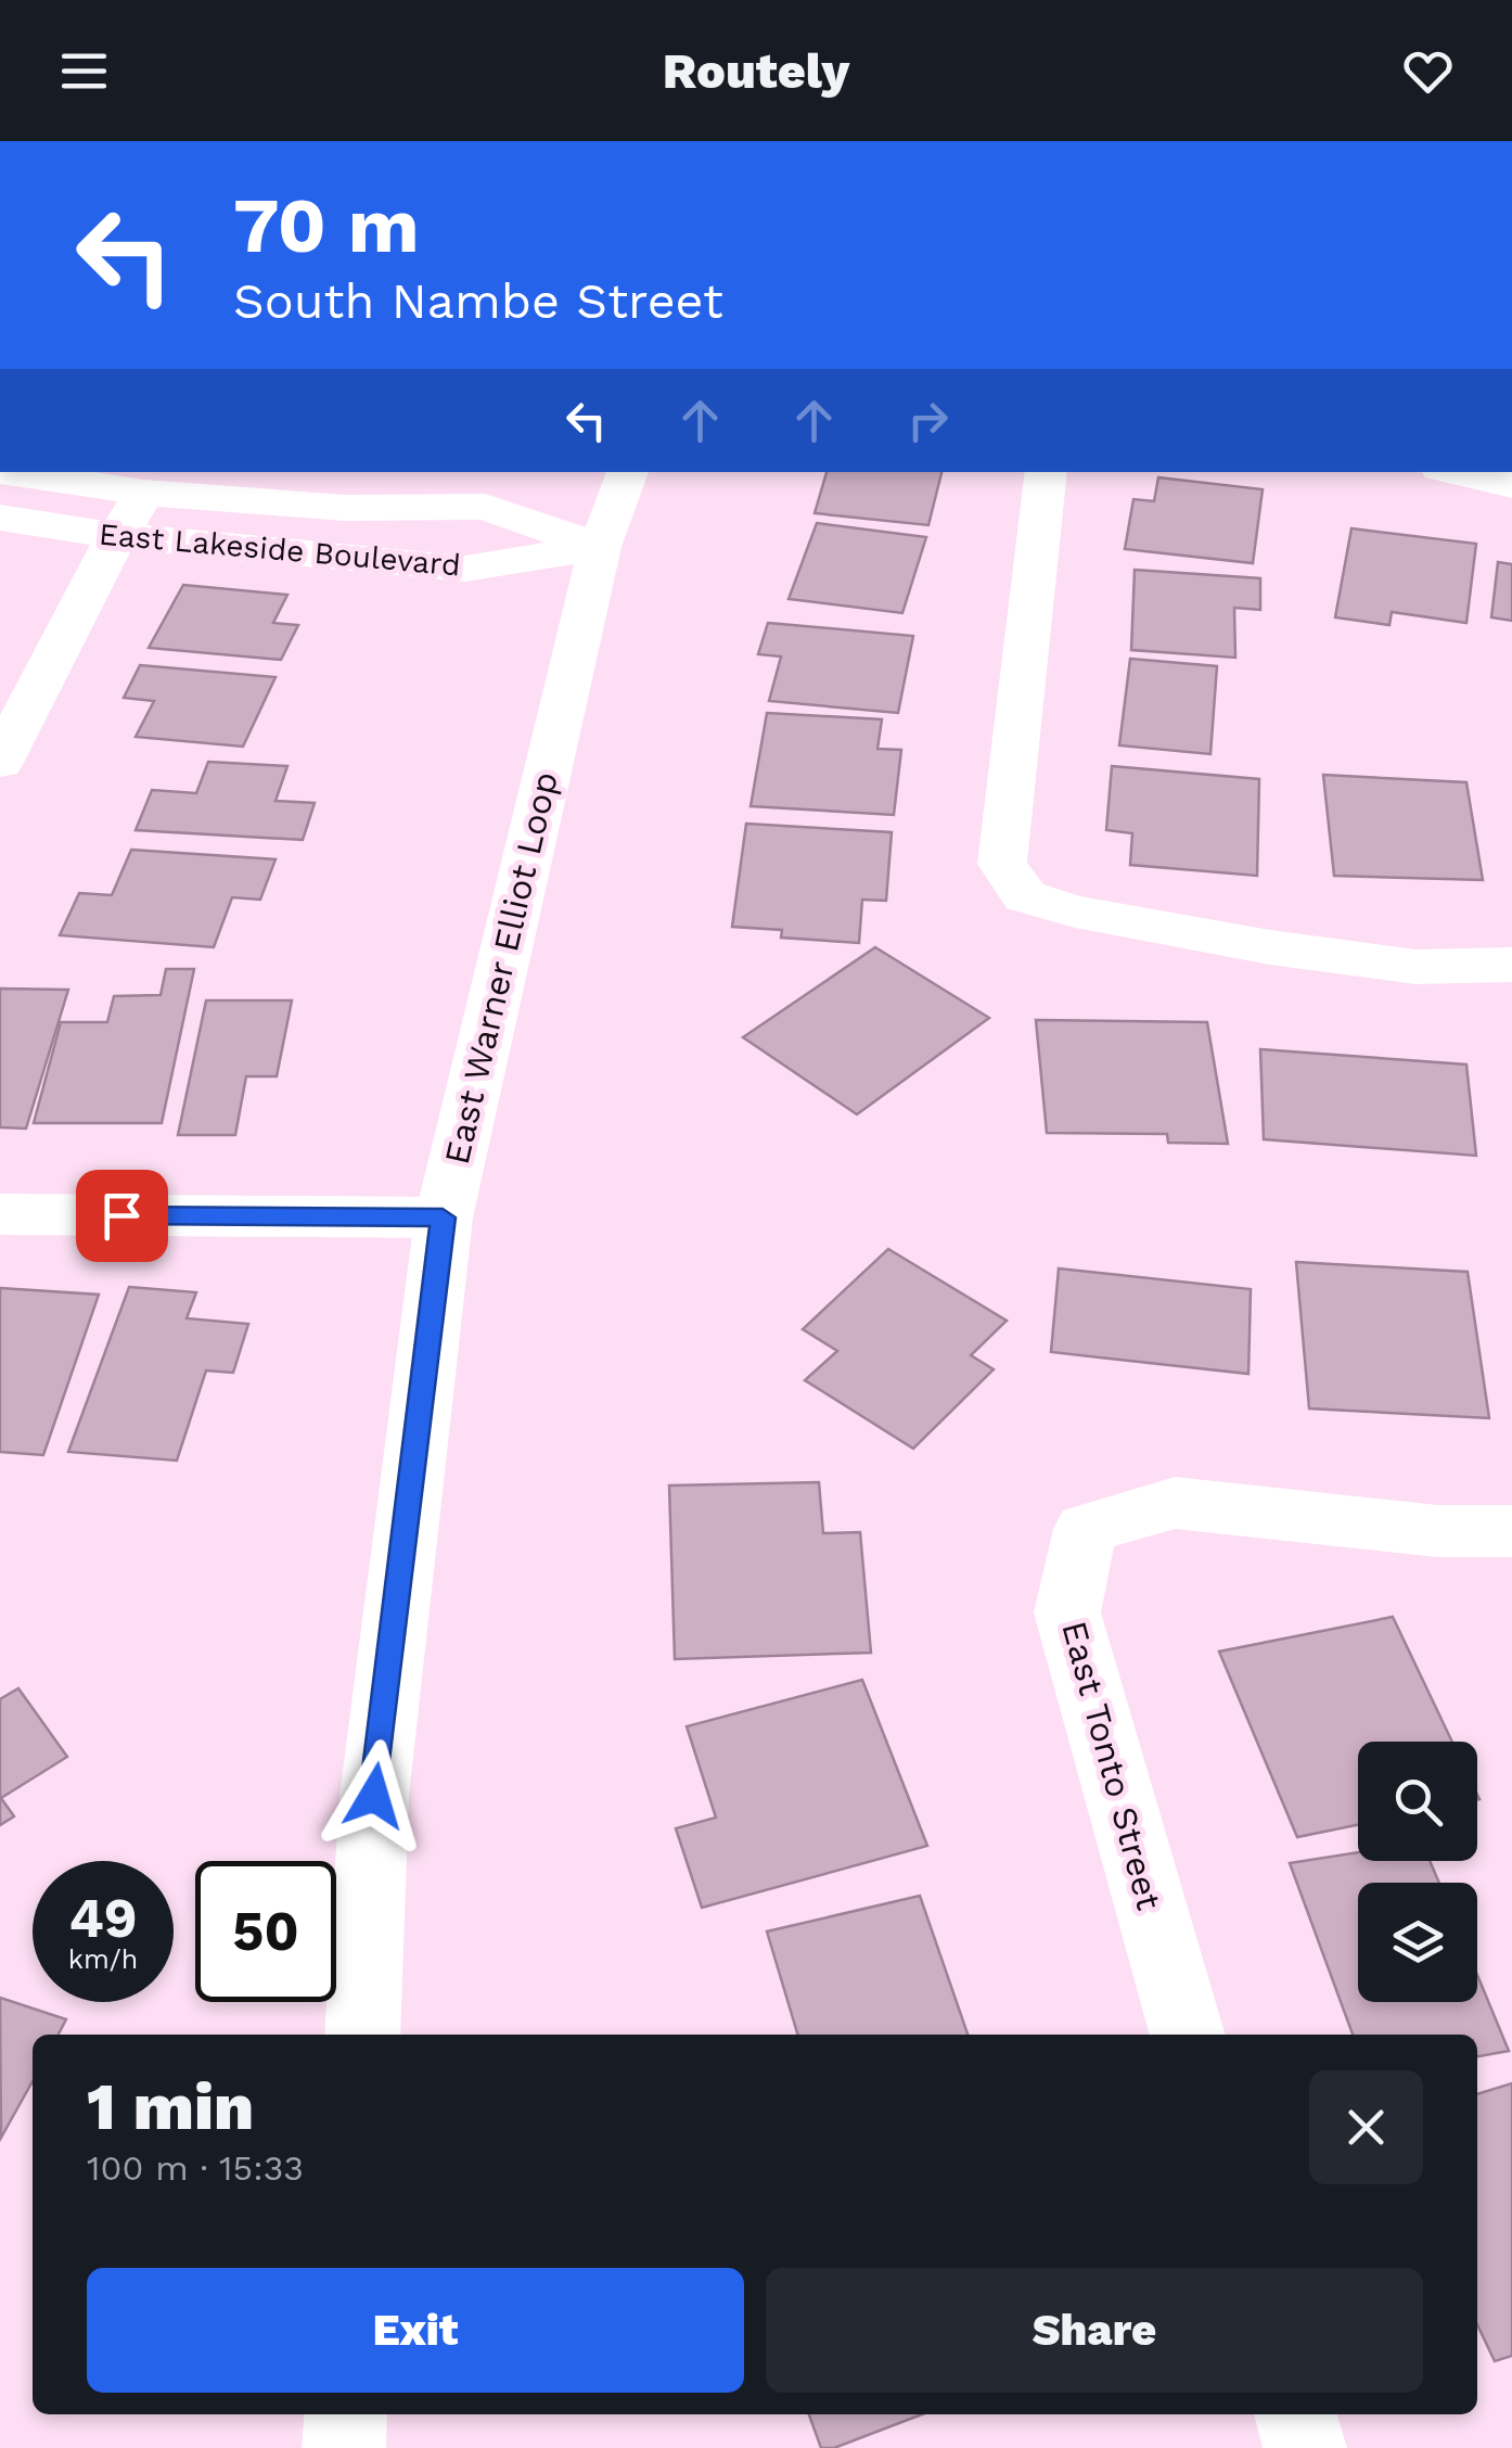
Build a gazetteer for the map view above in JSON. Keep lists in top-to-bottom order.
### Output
{
  "streets": {
    "street": ["East Lakeside Boulevard", "East Warner Elliot Loop", "East Tonto Street"]
  },
  "crossings": [
    ["East Lakeside Boulevard", "East Warner Elliot Loop"]
  ],
  "page": {
    "header": "Routely",
    "turn": ["70 m", "South Nambe Street"],
    "speed": "49 km/h",
    "limit": "50",
    "heading": ["1 min", "100 m · 15:33"],
    "buttons": ["Exit", "Share"]
  }
}
